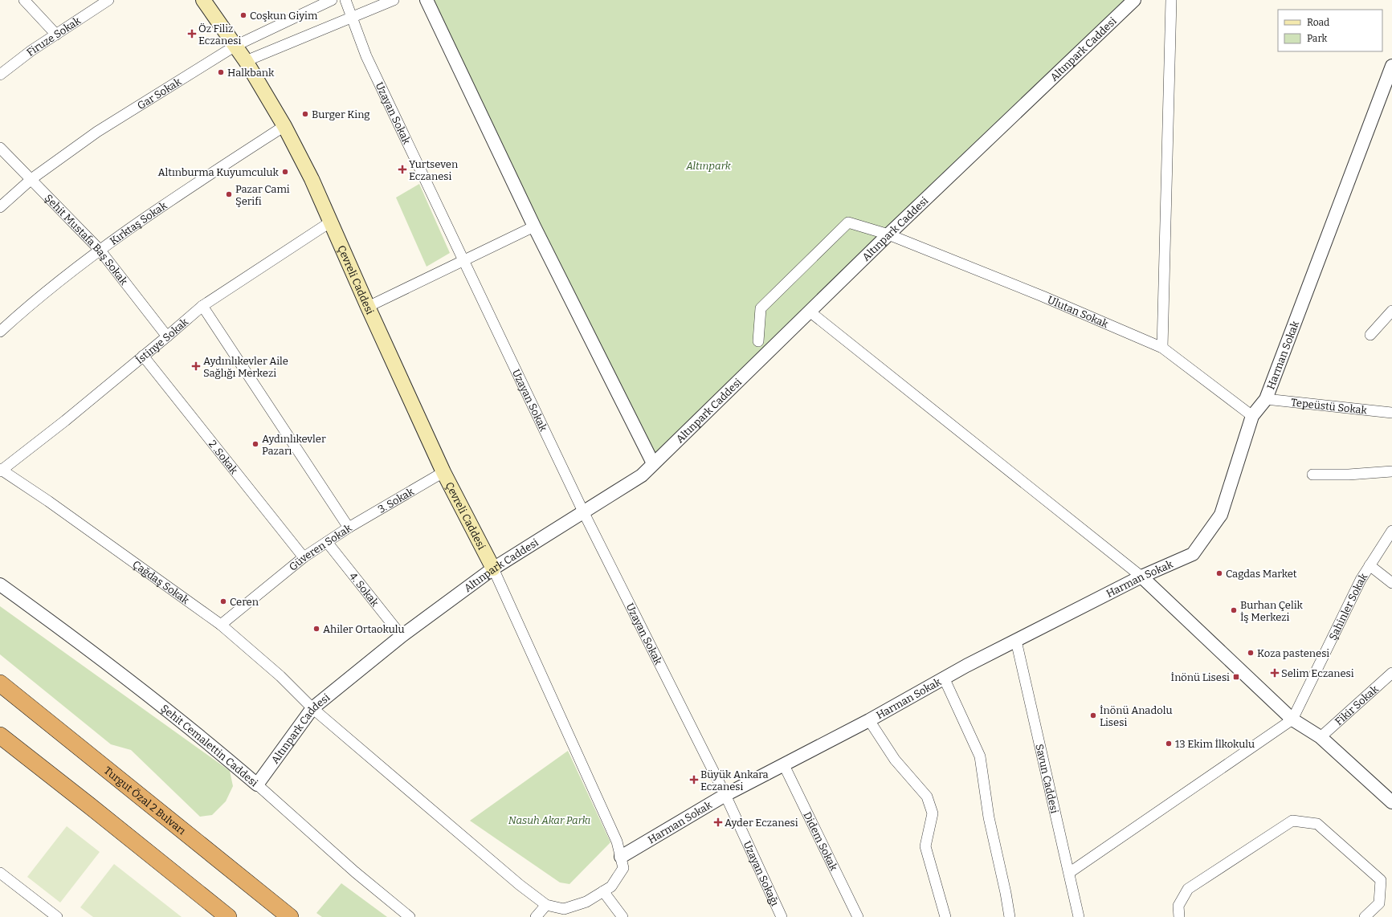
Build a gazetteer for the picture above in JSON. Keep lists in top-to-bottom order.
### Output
{
  "streets": {
    "highway": ["Turgut Özal 2 Bulvarı"],
    "main road": ["Çevreli Caddesi"],
    "street": [
      "Firuze Sokak",
      "Altınpark Caddesi",
      "Gar Sokak",
      "Uzayan Sokak",
      "Kırktaş Sokak",
      "Şehit Mustafa Baş Sokak",
      "Ulutan Sokak",
      "İstinye Sokak",
      "Harman Sokak",
      "Tepeüstü Sokak",
      "2 .Sokak",
      "3. Sokak",
      "Güveren Sokak",
      "Çağdaş Sokak",
      "4. Sokak",
      "Şahinler Sokak",
      "Fikir Sokak",
      "Şehit Cemalettin Caddesi",
      "Savun Caddesi",
      "Didem Sokak",
      "Uzayan Sokağı"
    ]
  },
  "crossings": [
    ["Altınpark Caddesi", "Uzayan Sokak"],
    ["Altınpark Caddesi", "Çevreli Caddesi"],
    ["Altınpark Caddesi", "Ulutan Sokak"],
    ["Altınpark Caddesi", "Çağdaş Sokak"],
    ["Altınpark Caddesi", "4. Sokak"],
    ["Altınpark Caddesi", "Şehit Cemalettin Caddesi"],
    ["Gar Sokak", "Şehit Mustafa Baş Sokak"],
    ["Gar Sokak", "Çevreli Caddesi"],
    ["Uzayan Sokak", "Harman Sokak"],
    ["Uzayan Sokak", "Uzayan Sokağı"],
    ["Kırktaş Sokak", "Şehit Mustafa Baş Sokak"],
    ["Kırktaş Sokak", "Çevreli Caddesi"],
    ["Şehit Mustafa Baş Sokak", "İstinye Sokak"],
    ["Çevreli Caddesi", "İstinye Sokak"],
    ["Çevreli Caddesi", "3. Sokak"],
    ["Ulutan Sokak", "Harman Sokak"],
    ["İstinye Sokak", "2 .Sokak"],
    ["İstinye Sokak", "Güveren Sokak"],
    ["İstinye Sokak", "Çağdaş Sokak"],
    ["Harman Sokak", "Tepeüstü Sokak"],
    ["Harman Sokak", "Savun Caddesi"],
    ["Harman Sokak", "Didem Sokak"],
    ["Harman Sokak", "Uzayan Sokağı"],
    ["2 .Sokak", "Güveren Sokak"],
    ["3. Sokak", "Güveren Sokak"],
    ["Güveren Sokak", "Çağdaş Sokak"],
    ["Güveren Sokak", "4. Sokak"]
  ],
  "parks": ["Altınpark", "Nasuh Akar Parkı"],
  "places": {
    "other": [
      "Coşkun Giyim",
      "Halkbank",
      "Burger King",
      "Altınburma Kuyumculuk",
      "Pazar Cami Şerifi",
      "Aydınlıkevler Pazarı",
      "Cagdas Market",
      "Ceren",
      "Burhan Çelik İş Merkezi",
      "Ahiler Ortaokulu",
      "Koza pastenesi",
      "İnönü Anadolu Lisesi",
      "13 Ekim İlkokulu"
    ],
    "health": [
      "Öz Filiz Eczanesi",
      "Yurtseven Eczanesi",
      "Aydınlıkevler Aile Sağlığı Merkezi",
      "Selim Eczanesi",
      "Büyük Ankara Eczanesi",
      "Ayder Eczanesi"
    ],
    "transit": ["İnönü Lisesi"]
  },
  "legend": ["Road", "Park"]
}
